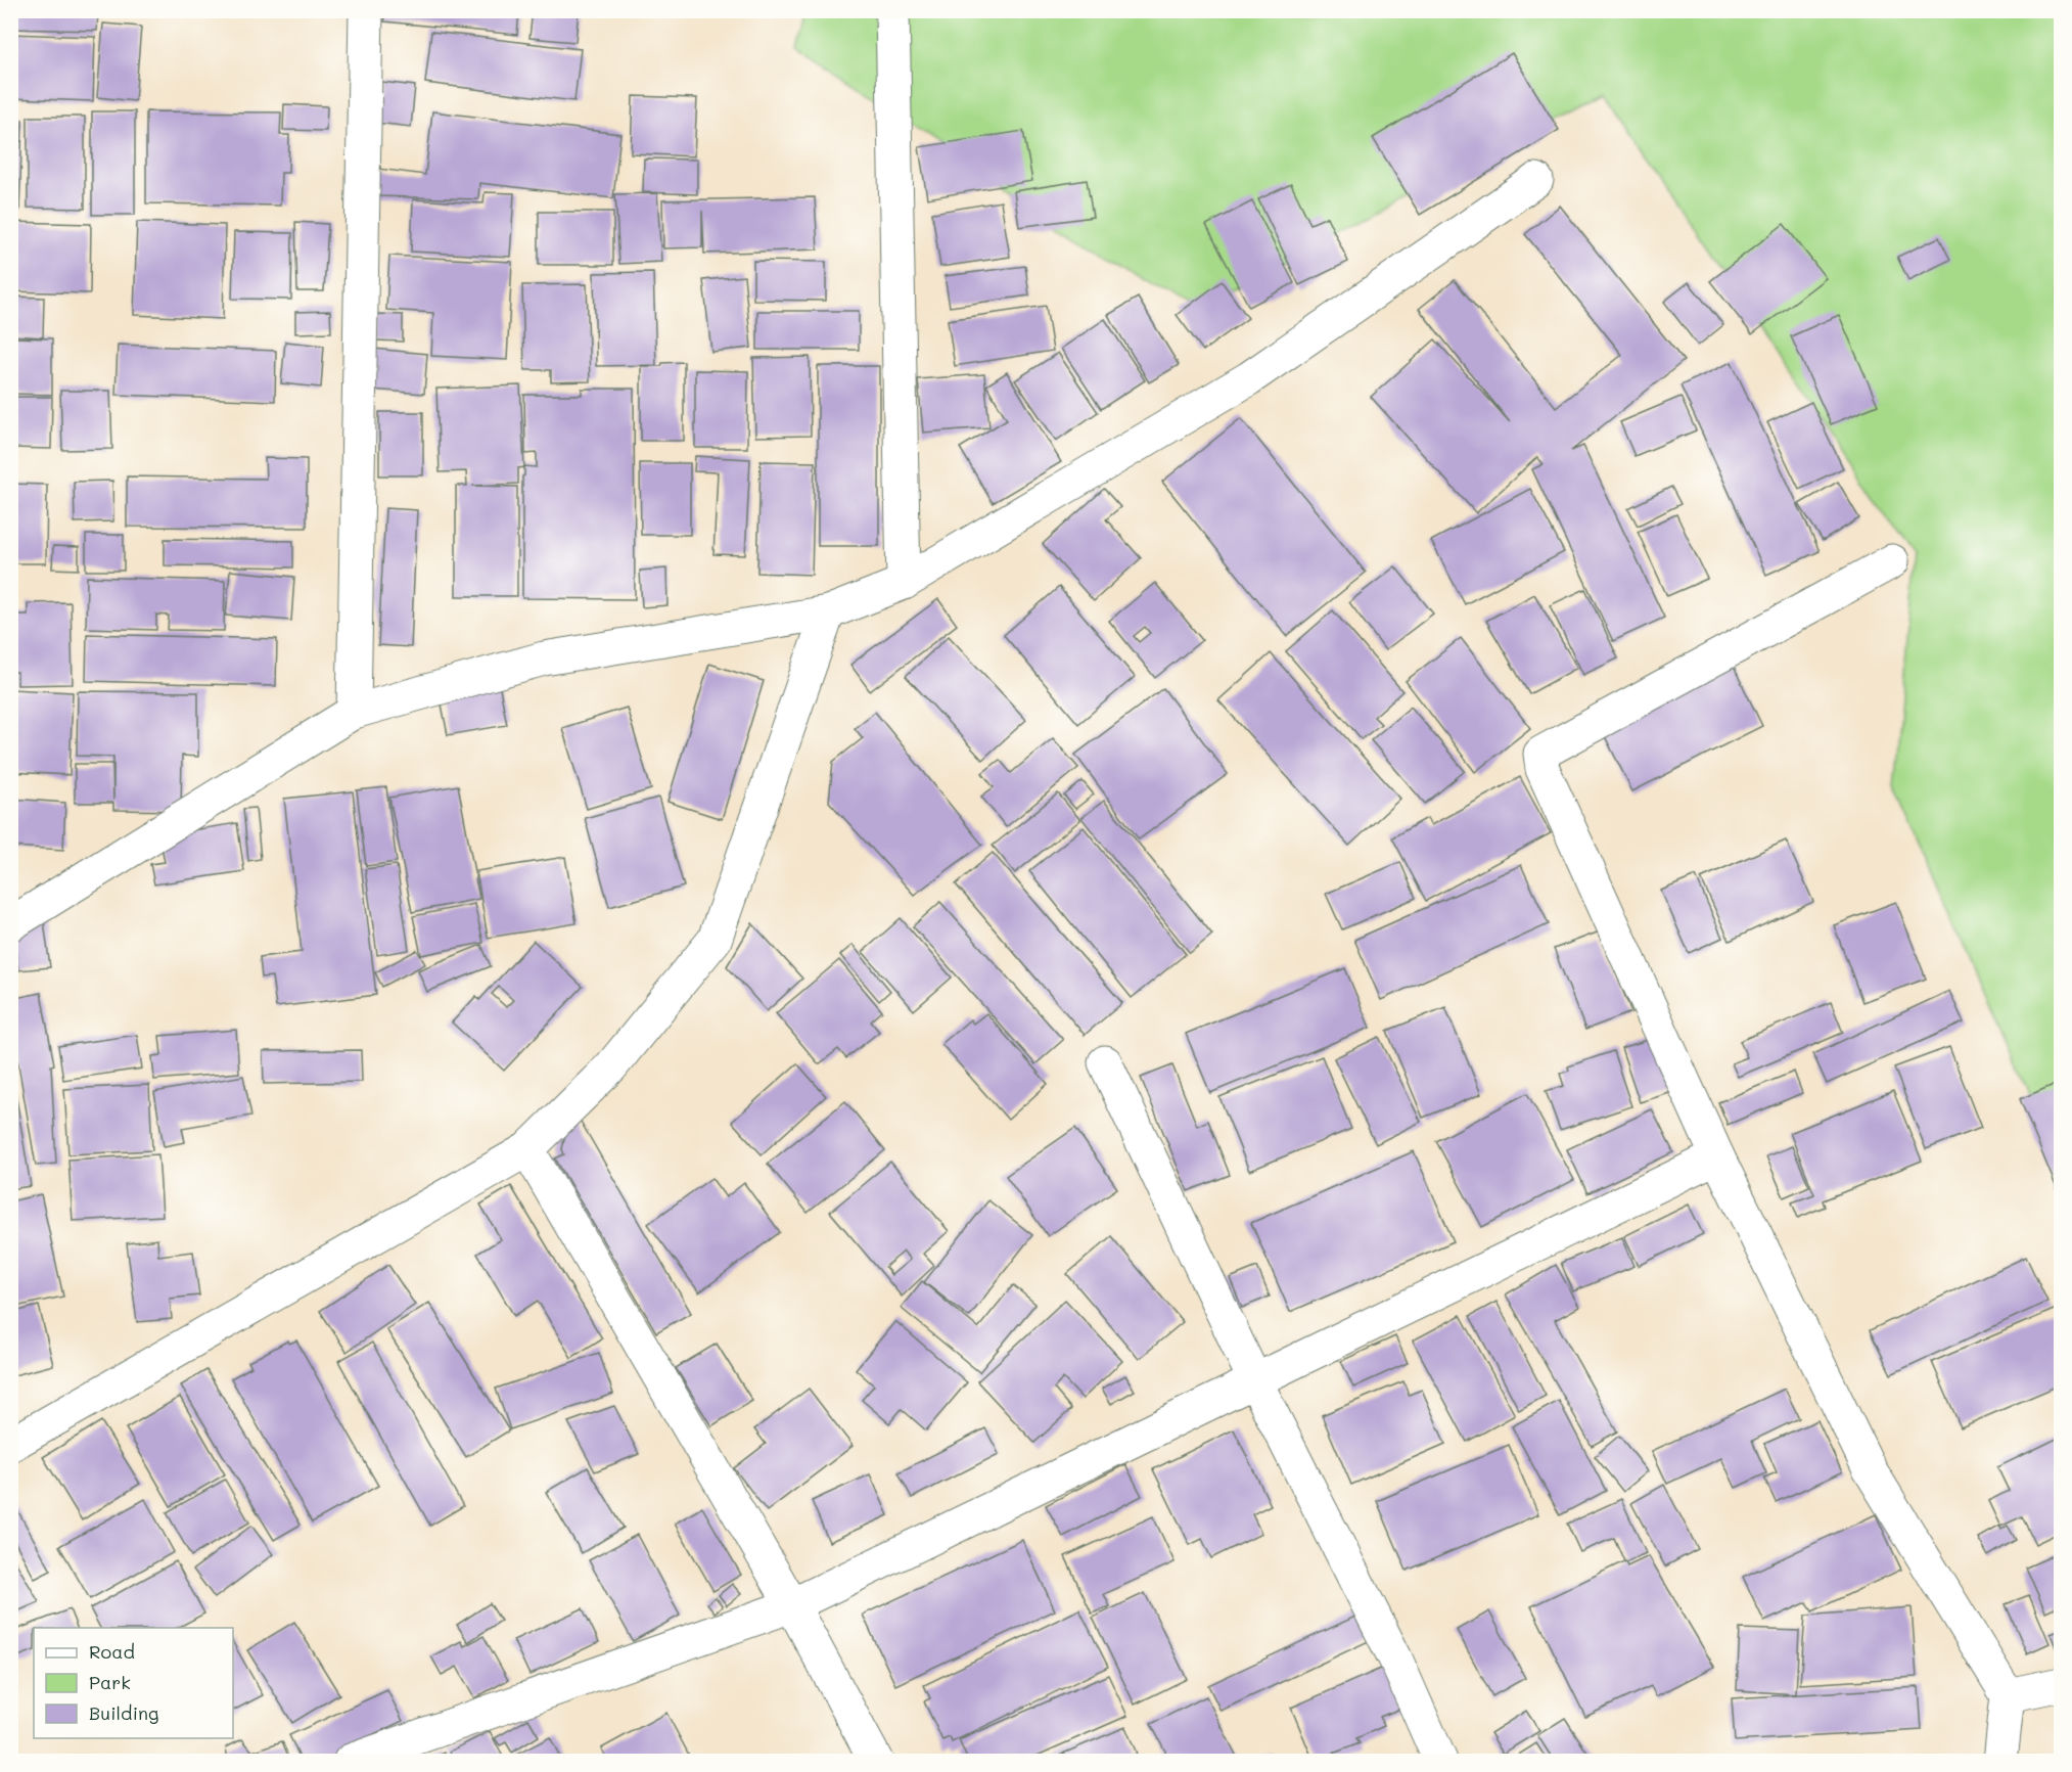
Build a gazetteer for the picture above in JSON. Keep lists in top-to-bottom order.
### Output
{
  "legend": ["Road", "Park", "Building"]
}
